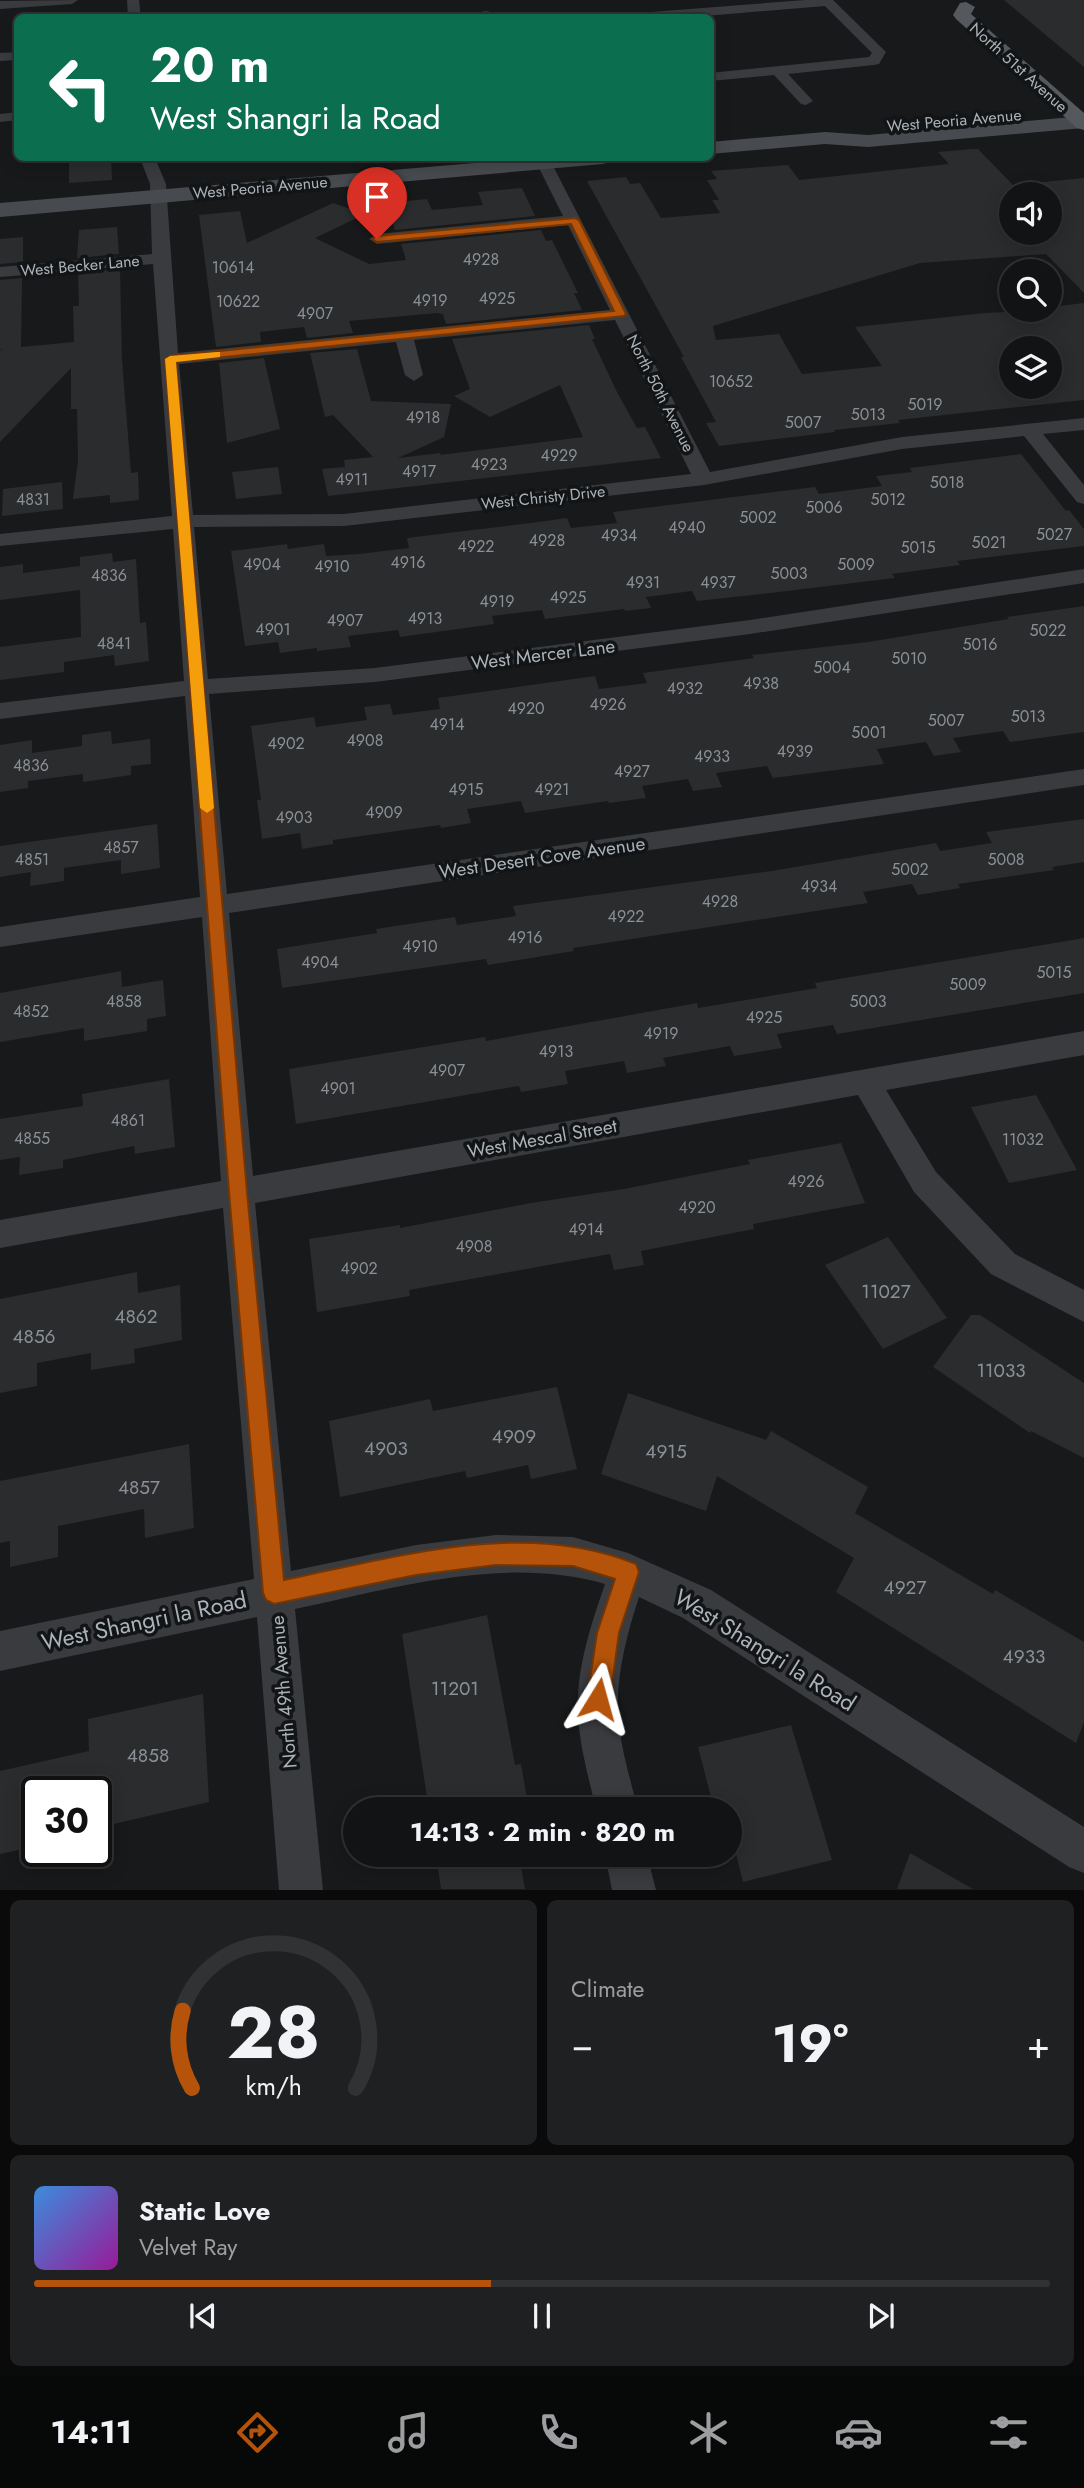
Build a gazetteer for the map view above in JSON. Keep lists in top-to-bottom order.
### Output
{
  "streets": {
    "main road": ["North 51st Avenue", "West Peoria Avenue"],
    "street": [
      "West Becker Lane",
      "North 50th Avenue",
      "West Christy Drive",
      "West Mercer Lane",
      "West Desert Cove Avenue",
      "West Mescal Street",
      "West Shangri la Road",
      "North 49th Avenue"
    ]
  },
  "crossings": [
    ["North 51st Avenue", "West Peoria Avenue"],
    ["West Peoria Avenue", "North 49th Avenue"],
    ["West Becker Lane", "North 49th Avenue"],
    ["North 50th Avenue", "West Christy Drive"],
    ["West Christy Drive", "North 49th Avenue"],
    ["West Mercer Lane", "North 49th Avenue"],
    ["West Desert Cove Avenue", "North 49th Avenue"],
    ["West Mescal Street", "North 49th Avenue"],
    ["West Shangri la Road", "North 49th Avenue"]
  ],
  "house_numbers": [
    "4928",
    "10614",
    "4925",
    "4919",
    "10622",
    "4907",
    "10652",
    "5019",
    "5013",
    "4918",
    "5007",
    "4929",
    "4923",
    "4917",
    "4911",
    "5018",
    "4831",
    "5012",
    "5006",
    "5002",
    "4940",
    "5027",
    "4934",
    "4928",
    "5021",
    "4922",
    "5015",
    "4916",
    "4904",
    "5009",
    "4910",
    "5003",
    "4836",
    "4931",
    "4937",
    "4925",
    "4919",
    "4913",
    "4907",
    "4901",
    "5022",
    "4841",
    "5016",
    "5010",
    "5004",
    "4938",
    "4932",
    "4926",
    "4920",
    "5013",
    "5007",
    "4914",
    "5001",
    "4908",
    "4902",
    "4939",
    "4933",
    "4836",
    "4927",
    "4915",
    "4921",
    "4909",
    "4903",
    "4857",
    "4851",
    "5008",
    "5002",
    "4934",
    "4928",
    "4922",
    "4916",
    "4910",
    "4904",
    "5015",
    "5009",
    "4858",
    "5003",
    "4852",
    "4925",
    "4919",
    "4913",
    "4907",
    "4901",
    "4861",
    "4855",
    "11032",
    "4926",
    "4920",
    "4914",
    "4908",
    "4902",
    "11027",
    "4862",
    "4856",
    "11033",
    "4909",
    "4903",
    "4915",
    "4857",
    "4927",
    "4933",
    "11201",
    "4858"
  ],
  "page": {
    "turn": ["20 m", "West Shangri la Road"],
    "limit": "30",
    "trip": "14:13 · 2 min · 820 m",
    "tile": "Climate",
    "heat": ["−", "19°", "+"],
    "song": ["Static Love", "Velvet Ray"],
    "tabs": "14:11",
    "gauge": ["28", "km/h"]
  }
}
